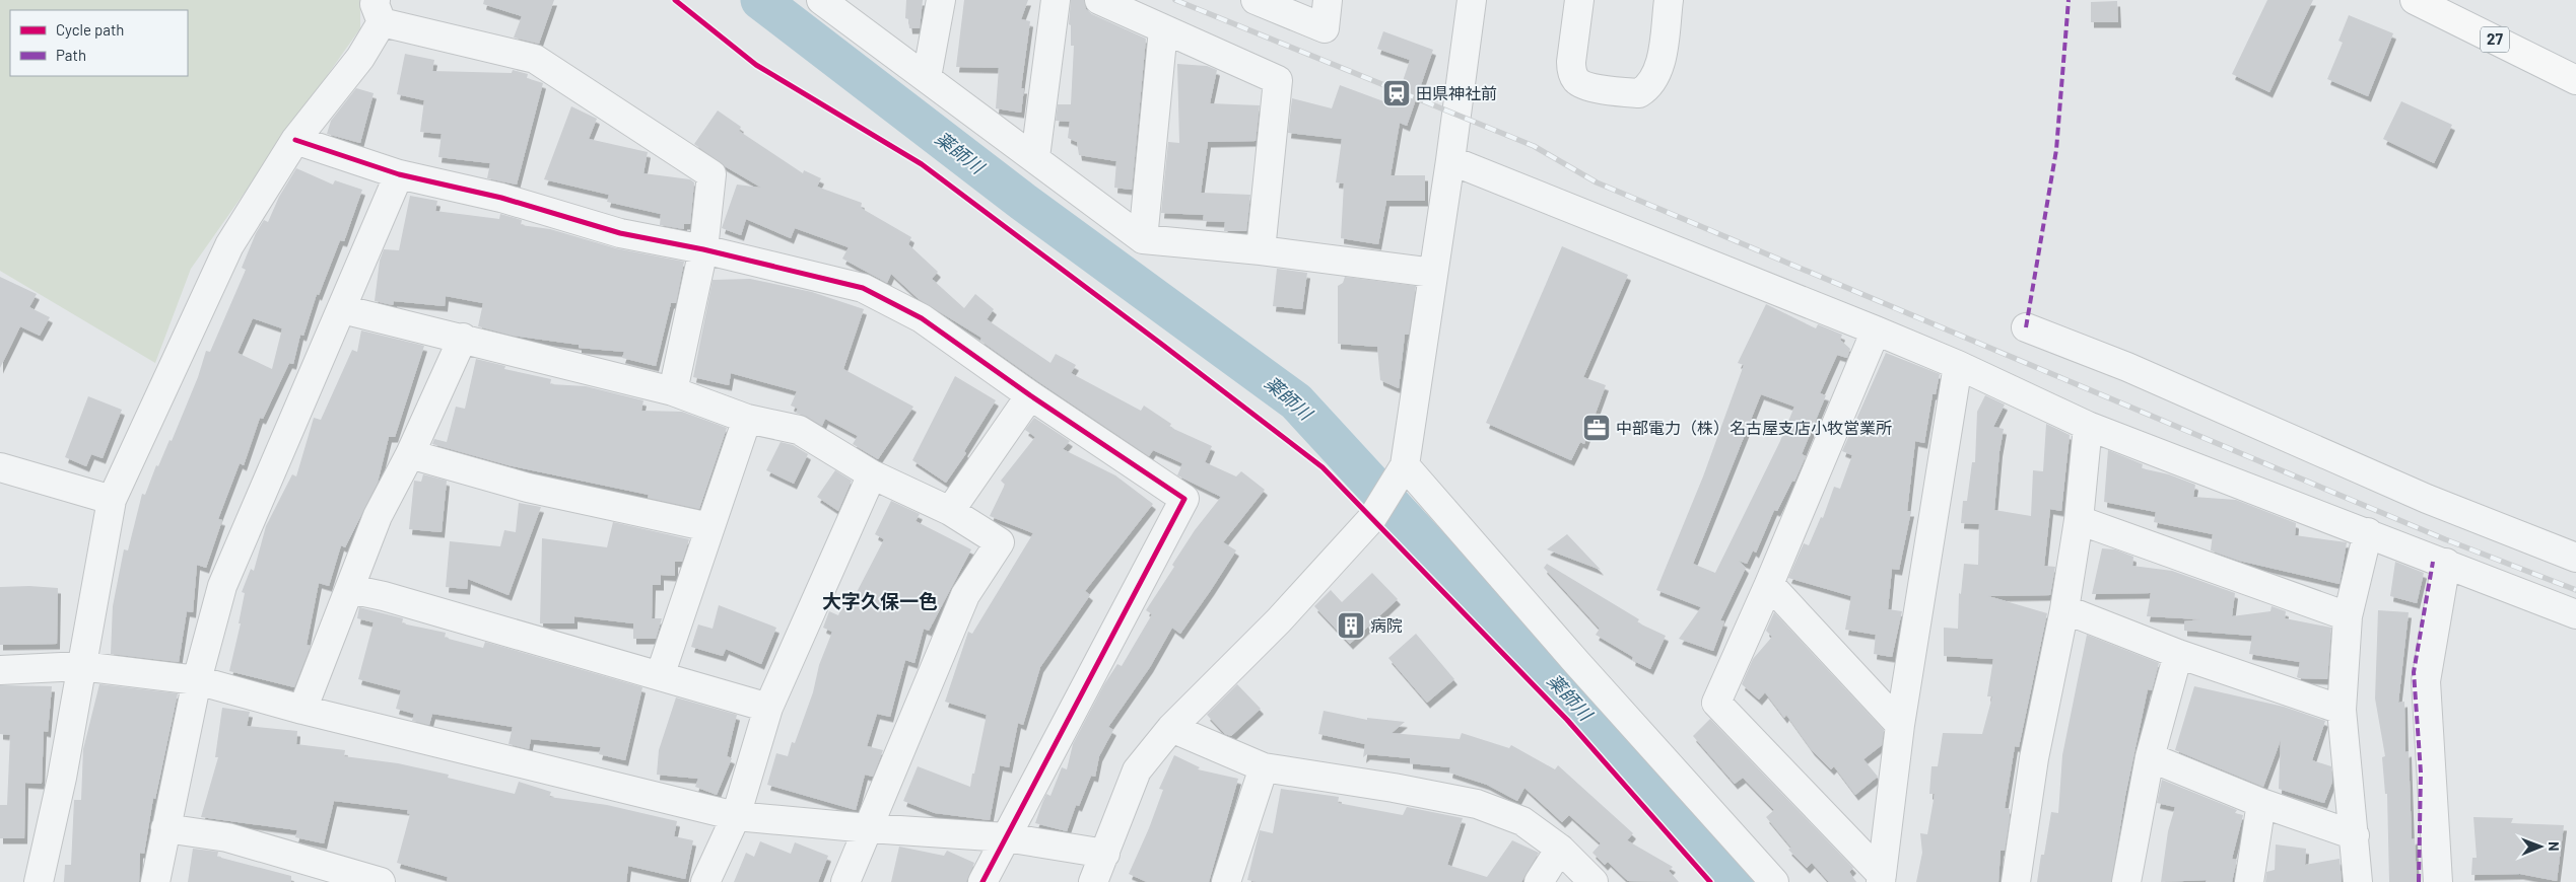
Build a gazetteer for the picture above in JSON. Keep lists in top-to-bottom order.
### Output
{
  "streets": {
    "main road": ["27"]
  },
  "districts": ["大字久保一色"],
  "water": ["薬師川"],
  "places": {
    "station": ["田県神社前"],
    "office": ["中部電力（株）名古屋支店小牧営業所"],
    "building": ["病院"]
  },
  "legend": ["Cycle path", "Path"],
  "north": "right"
}
